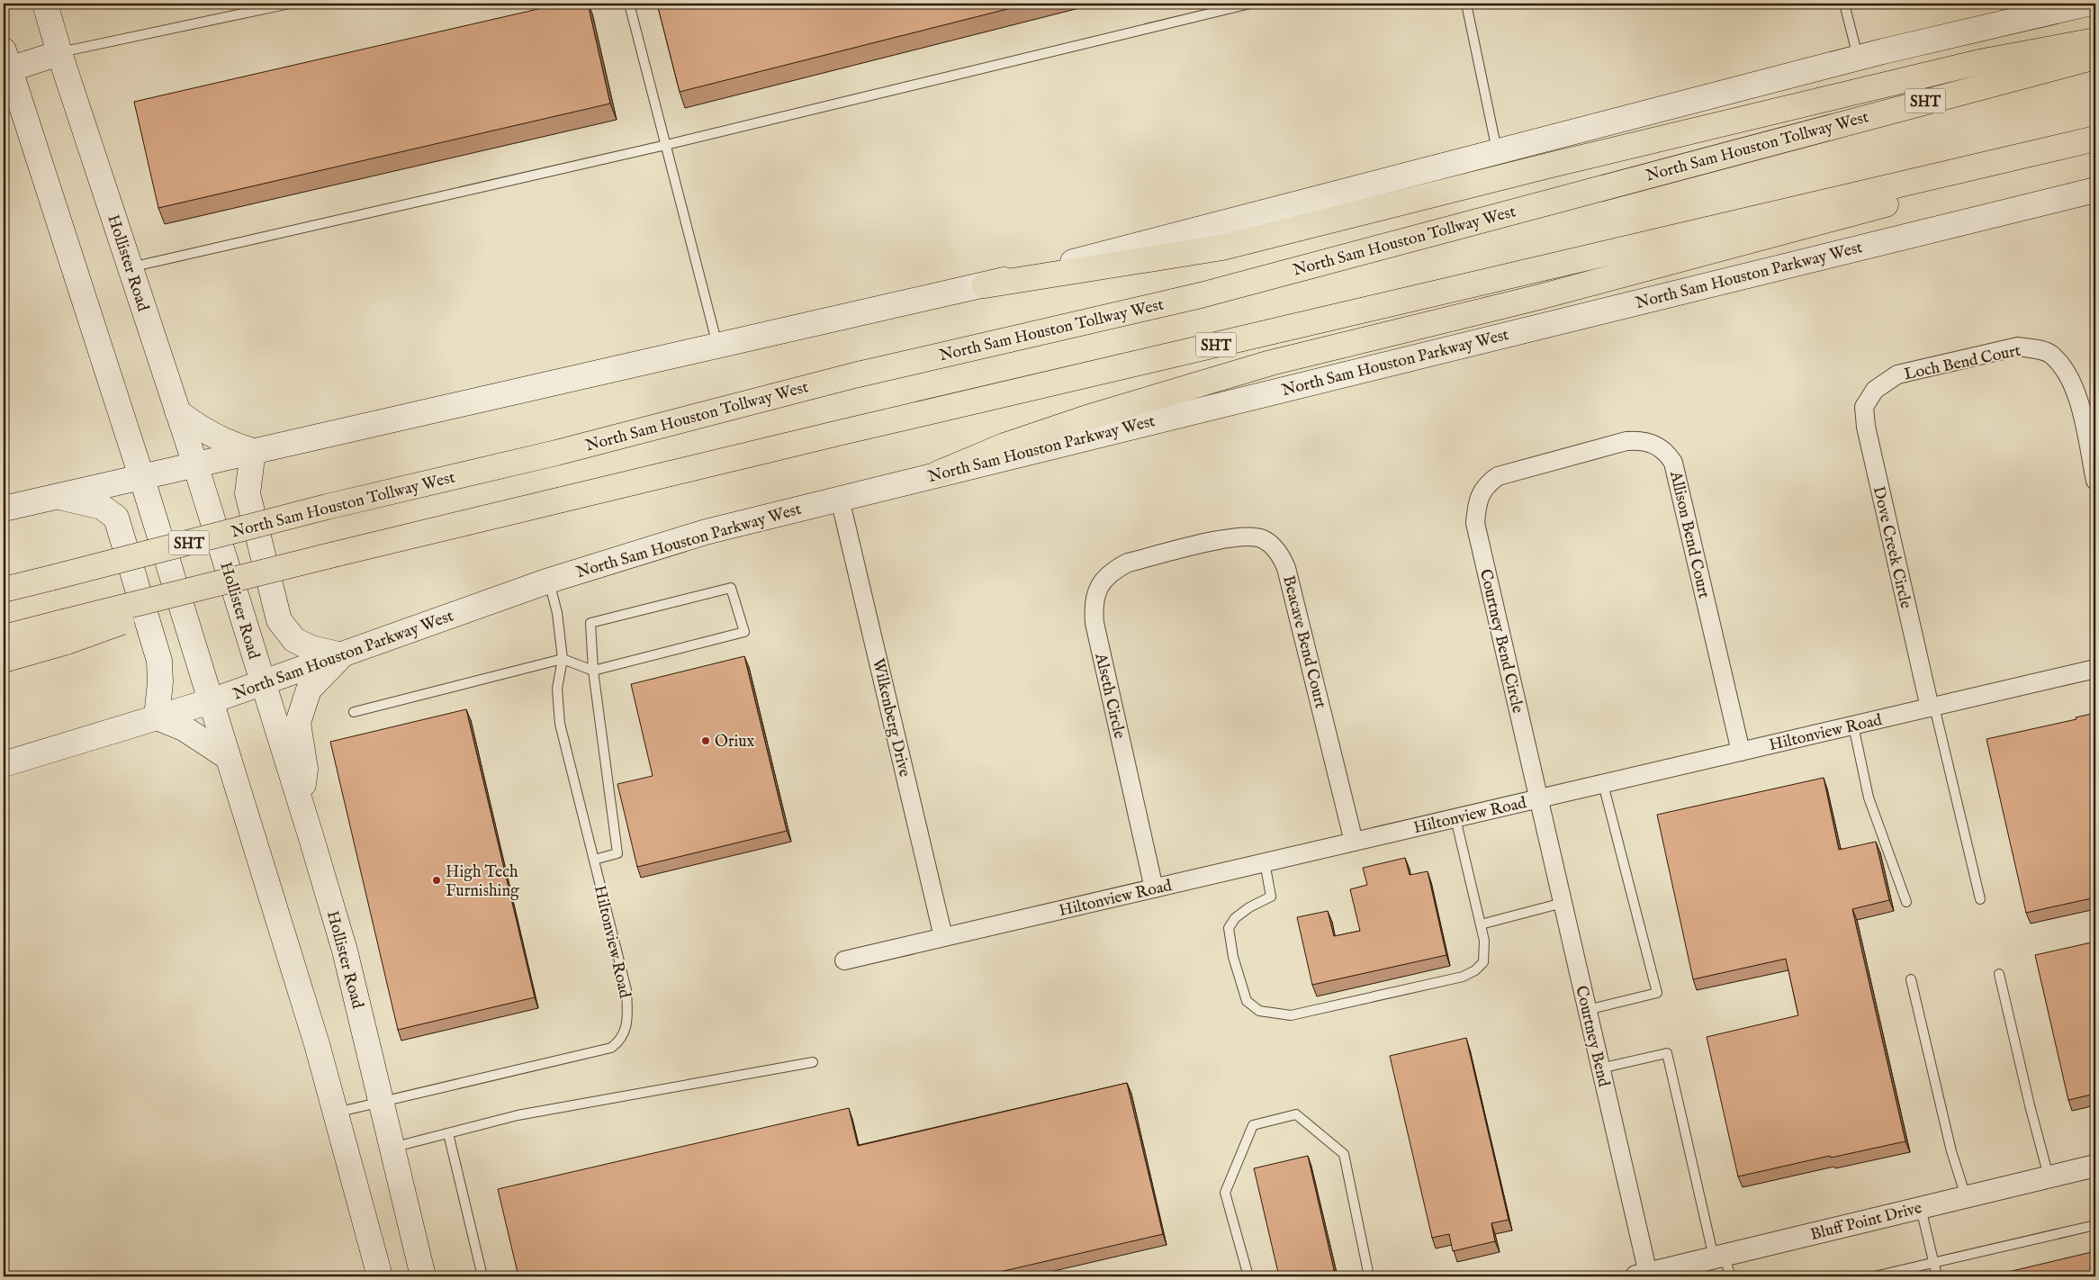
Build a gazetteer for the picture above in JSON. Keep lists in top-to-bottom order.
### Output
{
  "streets": {
    "highway": ["SHT", "North Sam Houston Tollway West"],
    "main road": ["Hollister Road", "North Sam Houston Parkway West"],
    "street": [
      "Loch Bend Court",
      "Allison Bend Court",
      "Dove Creek Circle",
      "Courtney Bend Circle",
      "Beacave Bend Court",
      "Alseth Circle",
      "Wilkenberg Drive",
      "Hiltonview Road",
      "Courtney Bend",
      "Bluff Point Drive"
    ]
  },
  "crossings": [
    ["Hollister Road", "North Sam Houston Parkway West"],
    ["Hollister Road", "Hiltonview Road"],
    ["North Sam Houston Parkway West", "Wilkenberg Drive"],
    ["North Sam Houston Parkway West", "Hiltonview Road"],
    ["Loch Bend Court", "Dove Creek Circle"],
    ["Allison Bend Court", "Courtney Bend Circle"],
    ["Allison Bend Court", "Hiltonview Road"],
    ["Dove Creek Circle", "Hiltonview Road"],
    ["Courtney Bend Circle", "Hiltonview Road"],
    ["Courtney Bend Circle", "Courtney Bend"],
    ["Beacave Bend Court", "Alseth Circle"],
    ["Beacave Bend Court", "Hiltonview Road"],
    ["Alseth Circle", "Hiltonview Road"],
    ["Wilkenberg Drive", "Hiltonview Road"],
    ["Hiltonview Road", "Courtney Bend"],
    ["Courtney Bend", "Bluff Point Drive"]
  ],
  "places": ["Oriux", "High Tech Furnishing"]
}
